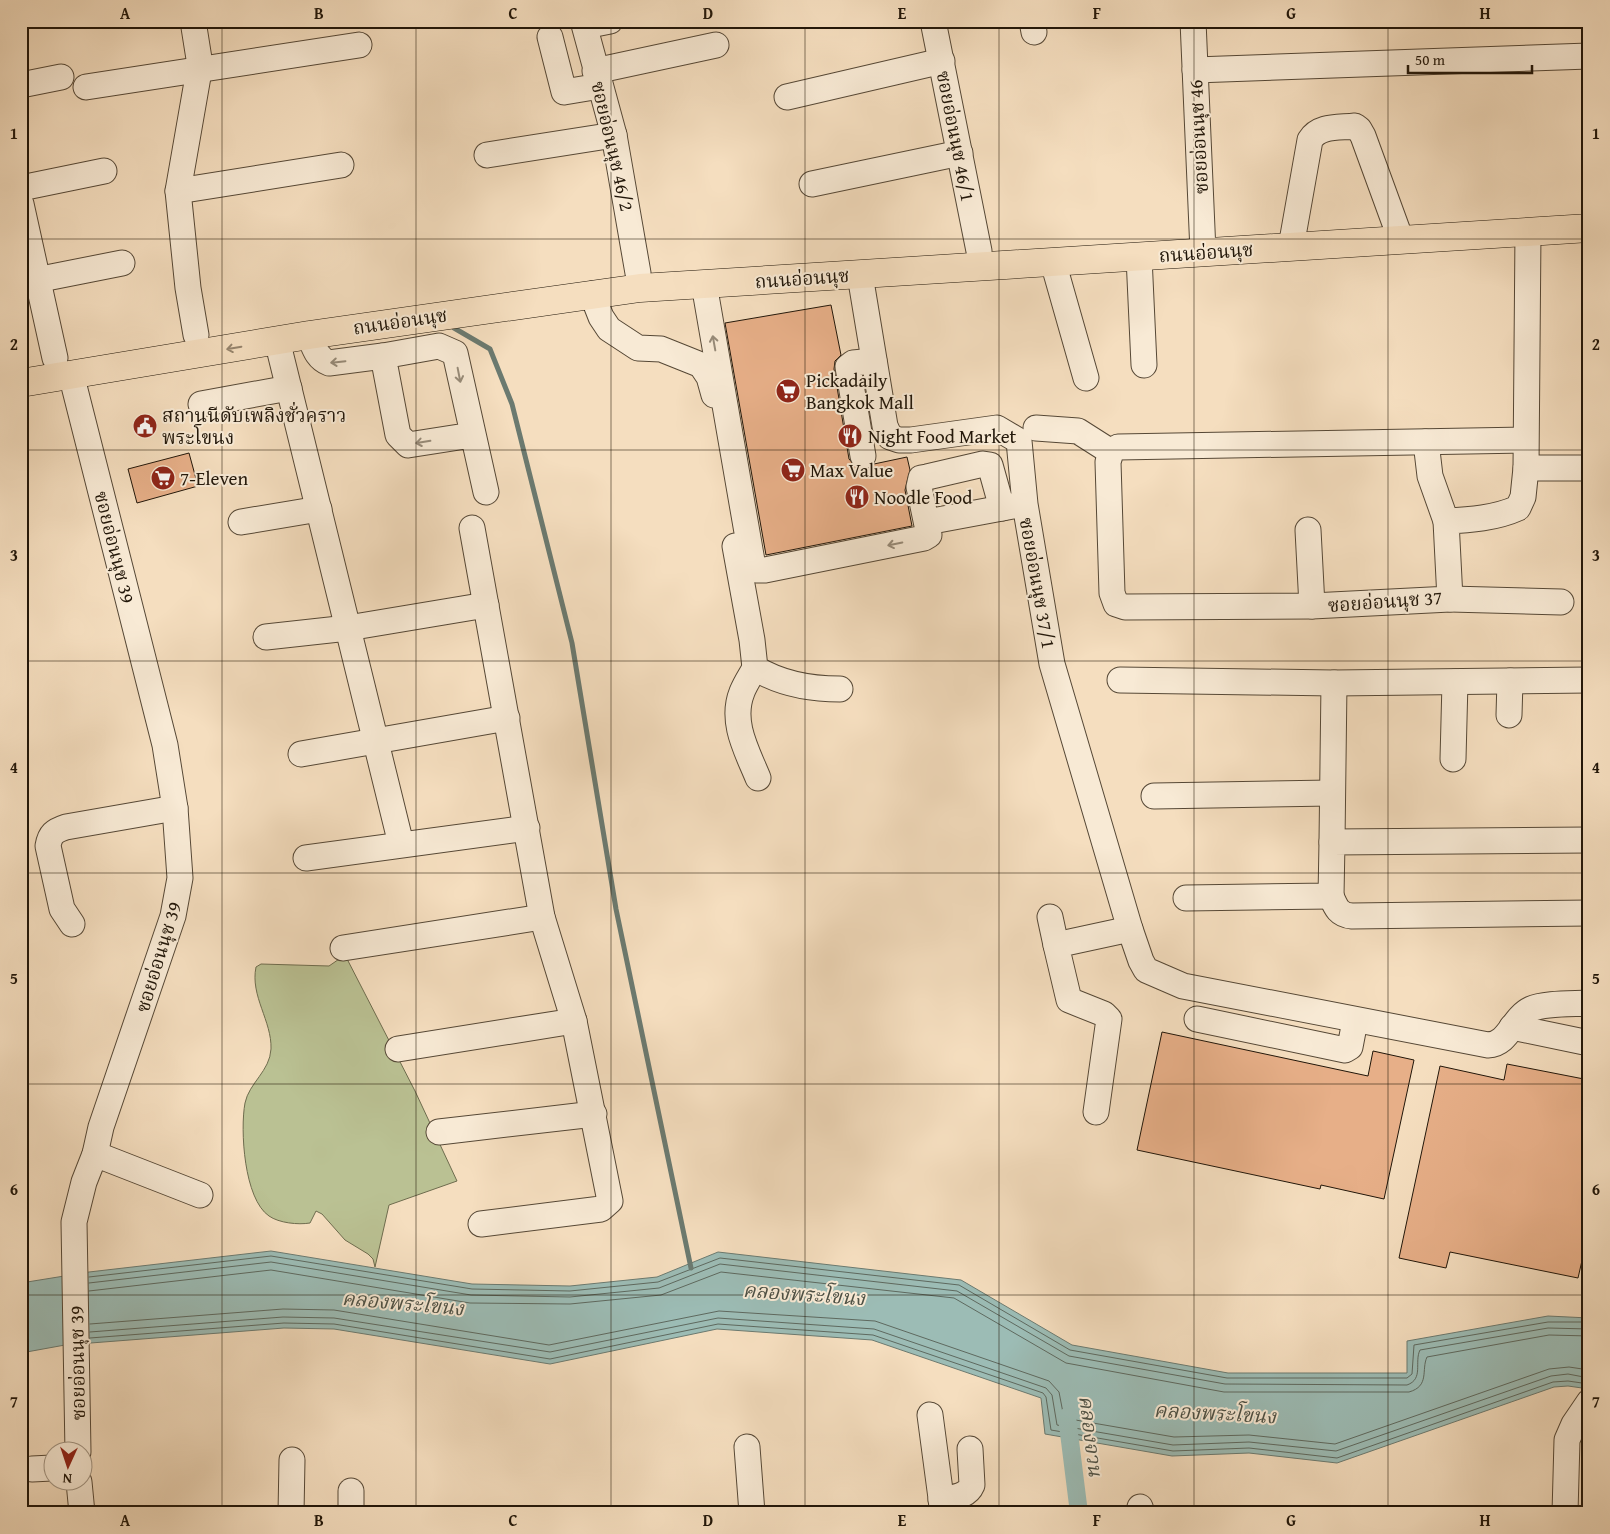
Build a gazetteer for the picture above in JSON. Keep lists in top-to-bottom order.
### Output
{
  "streets": {
    "main road": ["ถนนอ่อนนุช"],
    "street": [
      "ซอยอ่อนนุช 46/1",
      "ซอยอ่อนนุช 46",
      "ซอยอ่อนนุช 46/2",
      "ซอยอ่อนนุช 39",
      "ซอยอ่อนนุช 37/1",
      "ซอยอ่อนนุช 37"
    ]
  },
  "crossings": [
    ["ซอยอ่อนนุช 46/1", "ถนนอ่อนนุช"],
    ["ซอยอ่อนนุช 46", "ถนนอ่อนนุช"],
    ["ซอยอ่อนนุช 46/2", "ถนนอ่อนนุช"],
    ["ถนนอ่อนนุช", "ซอยอ่อนนุช 39"],
    ["ถนนอ่อนนุช", "ซอยอ่อนนุช 37/1"]
  ],
  "water": ["คลองพระโขนง", "คลองจวน"],
  "places": {
    "supermarket": ["Pickadaily Bangkok Mall", "Max Value", "7-Eleven"],
    "public building": ["สถานนีดับเพลิงชั่วคราว พระโขนง"],
    "restaurant": ["Night Food Market", "Noodle Food"]
  },
  "scale_bar": "50 m",
  "north": "bottom",
  "grid": {
    "columns": [
      "A",
      "B",
      "C",
      "D",
      "E",
      "F",
      "G",
      "H"
    ],
    "rows": [
      "1",
      "2",
      "3",
      "4",
      "5",
      "6",
      "7"
    ]
  }
}
